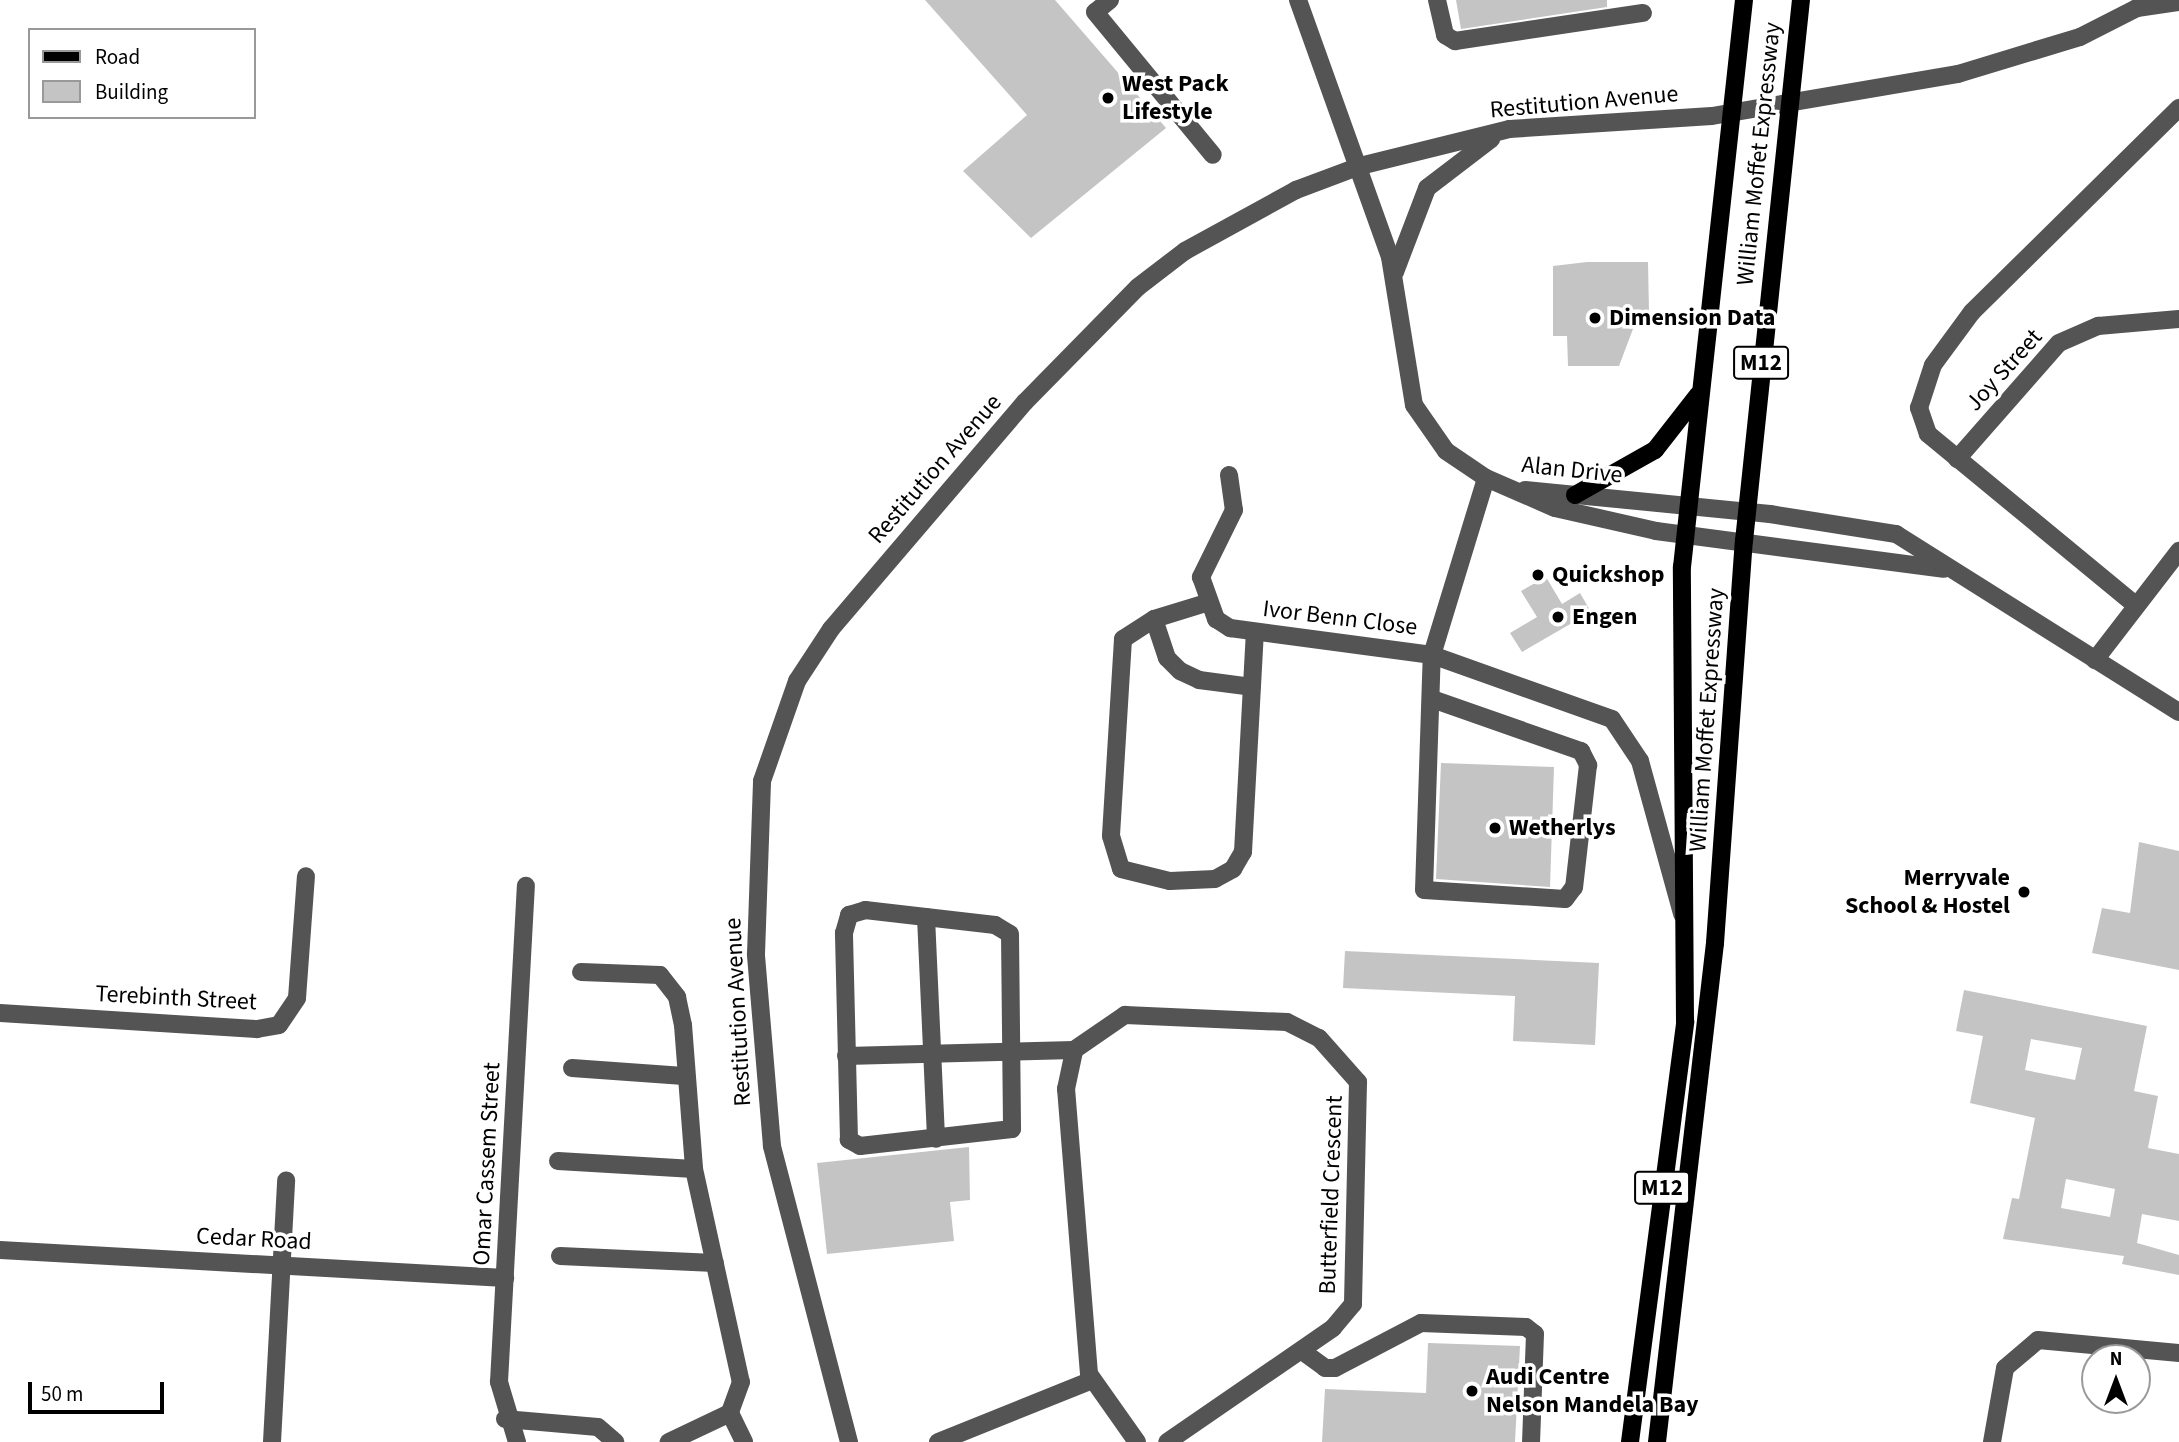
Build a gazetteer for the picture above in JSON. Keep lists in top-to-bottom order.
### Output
{
  "streets": {
    "main road": ["William Moffet Expressway", "M12"],
    "street": [
      "Restitution Avenue",
      "Joy Street",
      "Alan Drive",
      "Ivor Benn Close",
      "Terebinth Street",
      "Omar Cassem Street",
      "Butterfield Crescent",
      "Cedar Road"
    ]
  },
  "crossings": [
    ["William Moffet Expressway", "Alan Drive"],
    ["Omar Cassem Street", "Cedar Road"]
  ],
  "places": [
    "West Pack Lifestyle",
    "Dimension Data",
    "Quickshop",
    "Engen",
    "Wetherlys",
    "Merryvale School & Hostel",
    "Audi Centre Nelson Mandela Bay"
  ],
  "legend": ["Road", "Building"],
  "scale_bar": "50 m",
  "north": "top"
}
